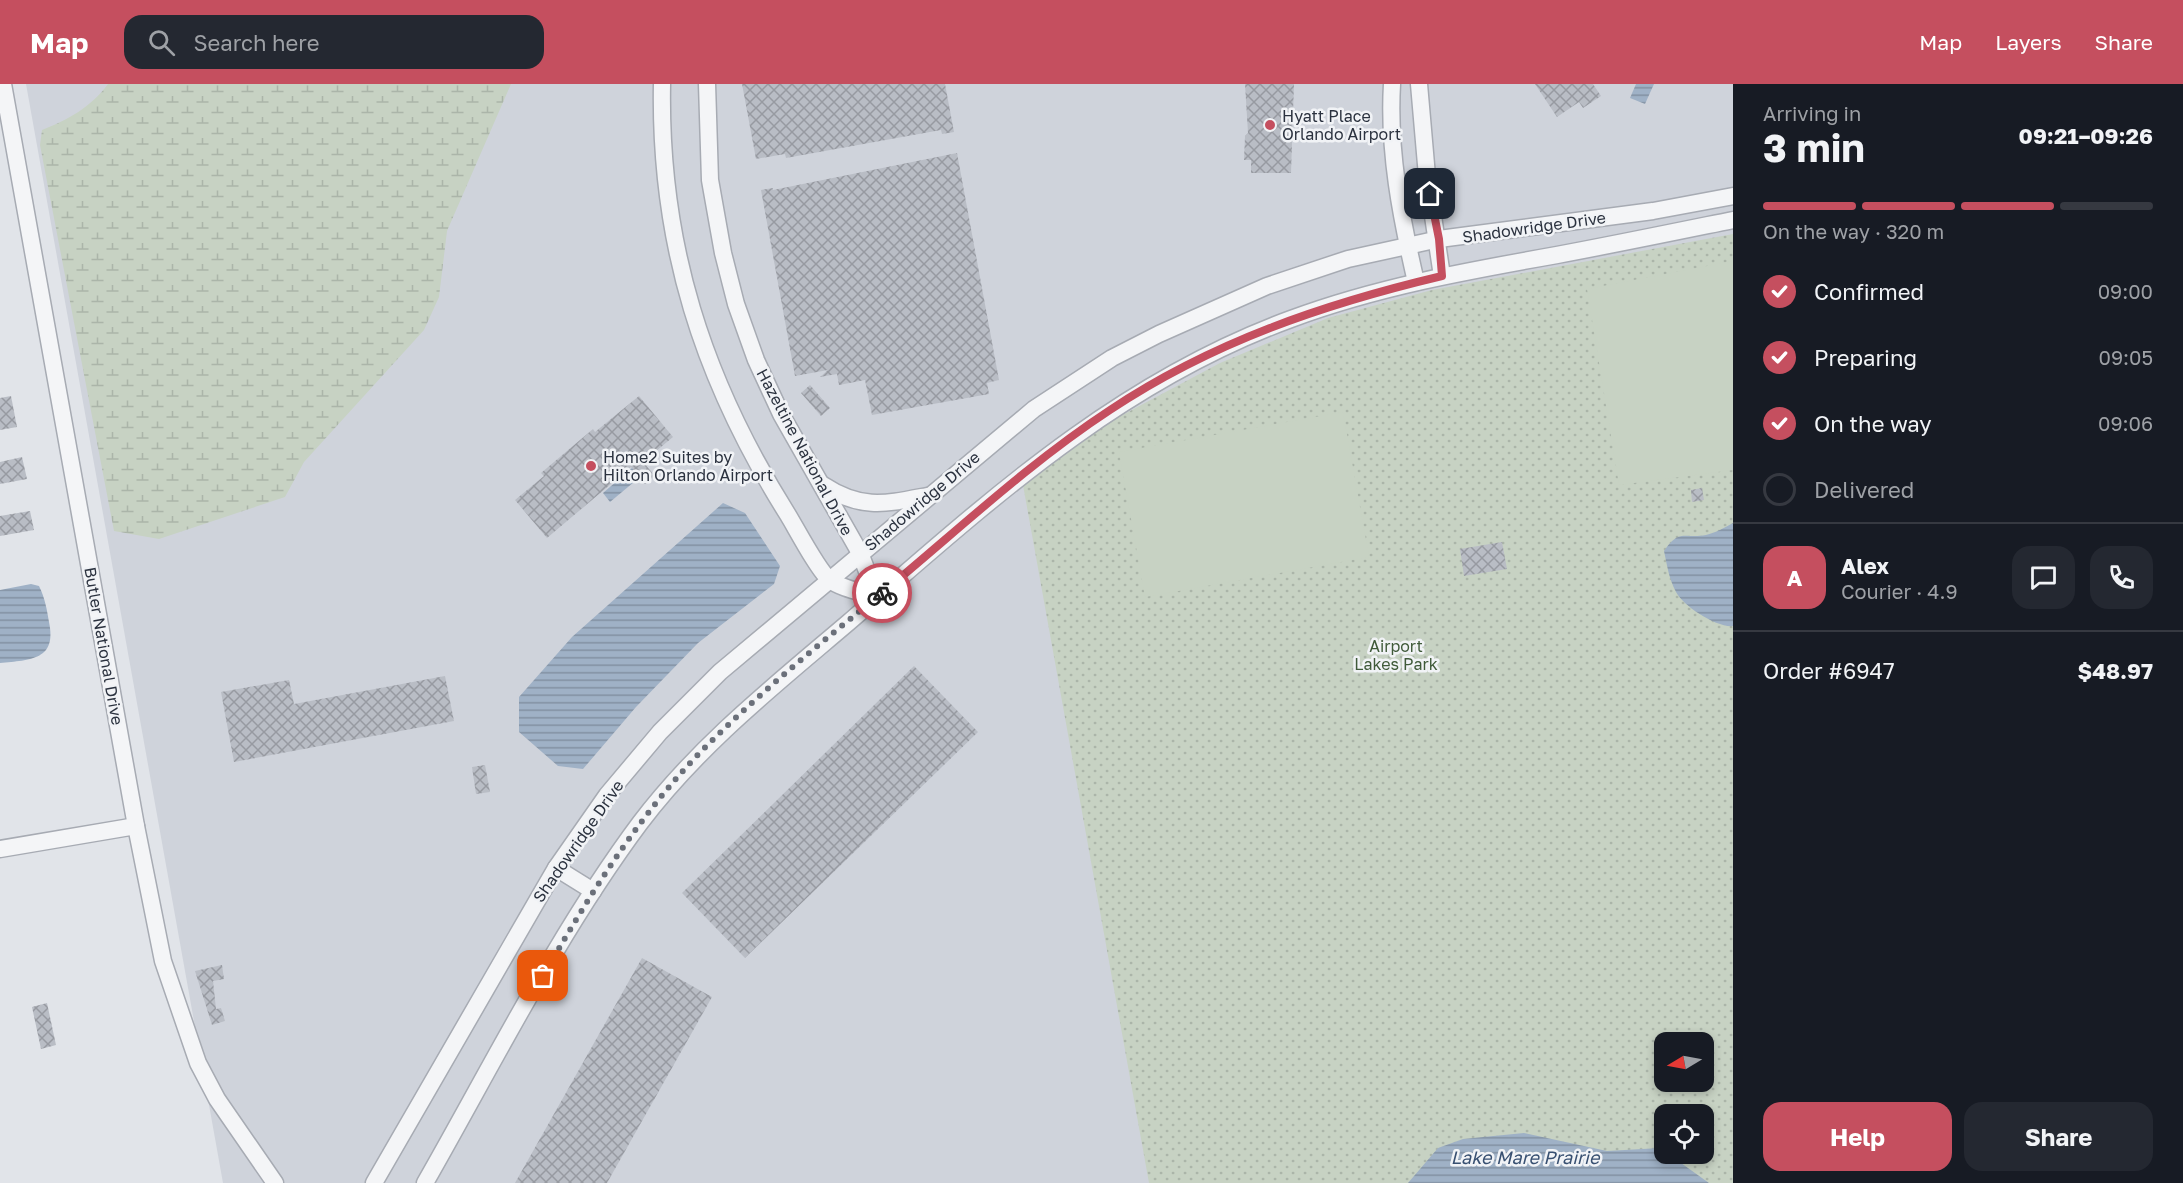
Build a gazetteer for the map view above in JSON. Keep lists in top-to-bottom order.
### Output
{
  "streets": {
    "street": ["Shadowridge Drive", "Hazeltine National Drive", "Butler National Drive"]
  },
  "crossings": [
    ["Shadowridge Drive", "Hazeltine National Drive"]
  ],
  "water": ["Lake Mare Prairie"],
  "parks": ["Airport Lakes Park"],
  "places": ["Hyatt Place Orlando Airport", "Home2 Suites by Hilton Orlando Airport"],
  "north": "left",
  "page": {
    "header": "Map",
    "search": "Search here",
    "nav": ["Map", "Layers", "Share"],
    "heading": ["3 min", "Arriving in", "09:21–09:26"],
    "panel": [
      "Alex",
      "Courier · 4.9",
      "Order #6947",
      "$48.97"
    ],
    "bar": "On the way · 320 m",
    "list": [
      ["Confirmed", "09:00"],
      ["Preparing", "09:05"],
      ["On the way", "09:06"],
      "Delivered"
    ],
    "round": "A",
    "buttons": ["Help", "Share"]
  }
}
